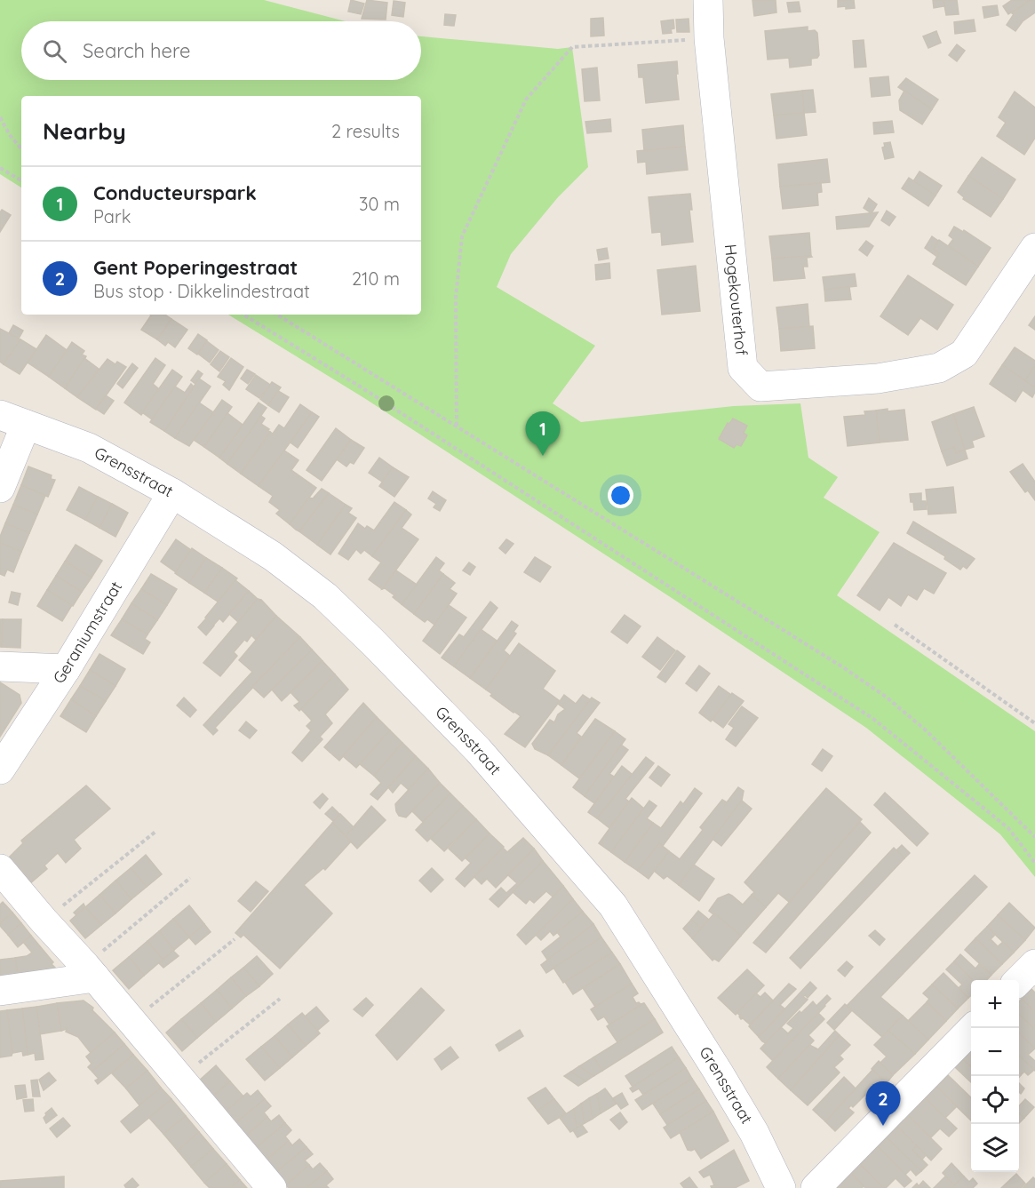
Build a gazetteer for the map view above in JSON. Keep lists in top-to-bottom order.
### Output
{
  "streets": {
    "street": ["Hogekouterhof", "Grensstraat", "Geraniumstraat"]
  },
  "crossings": [
    ["Grensstraat", "Geraniumstraat"]
  ],
  "page": {
    "search": "Search here",
    "heading": ["Nearby", "2 results"],
    "list": [
      {
        "mark": "1",
        "name": "Conducteurspark",
        "note": "Park",
        "value": "30 m"
      },
      {
        "mark": "2",
        "name": "Gent Poperingestraat",
        "note": "Bus stop · Dikkelindestraat",
        "value": "210 m"
      }
    ],
    "pins": ["1", "2"],
    "map_buttons": ["+", "−"]
  }
}
